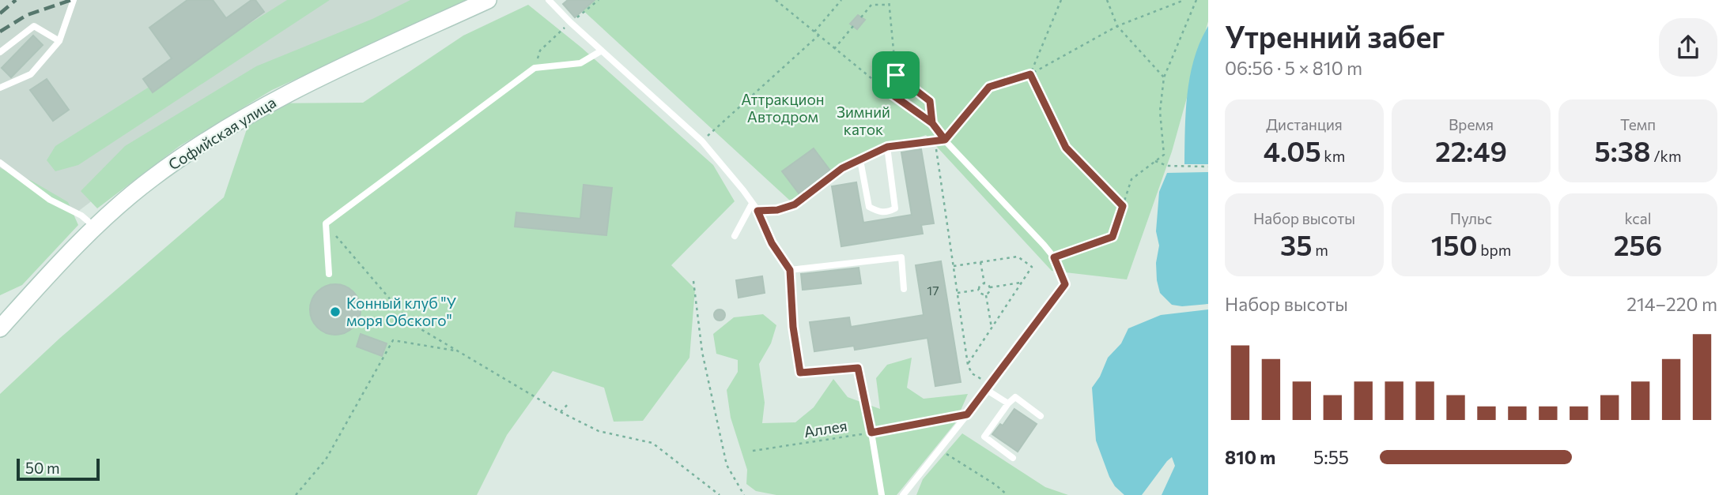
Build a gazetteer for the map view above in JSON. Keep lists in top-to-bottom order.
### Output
{
  "streets": {
    "main road": ["Софийская улица"],
    "path": ["Аллея"]
  },
  "parks": ["Аттракцион Автодром", "Зимний каток"],
  "places": ["Конный клуб \"У моря Обского\""],
  "house_numbers": ["17"],
  "scale_bar": "50 m",
  "page": {
    "heading": ["Утренний забег", "06:56 · 5 × 810 m"],
    "stats": [
      ["Дистанция", "4.05 km"],
      ["Время", "22:49"],
      ["Темп", "5:38 /km"],
      ["Набор высоты", "35 m"],
      ["Пульс", "150 bpm"],
      ["kcal", "256"]
    ],
    "chart": ["Набор высоты", "214–220 m"],
    "list": [
      {
        "name": "810 m",
        "note": "5:55"
      }
    ],
    "scale": "50 m"
  }
}
